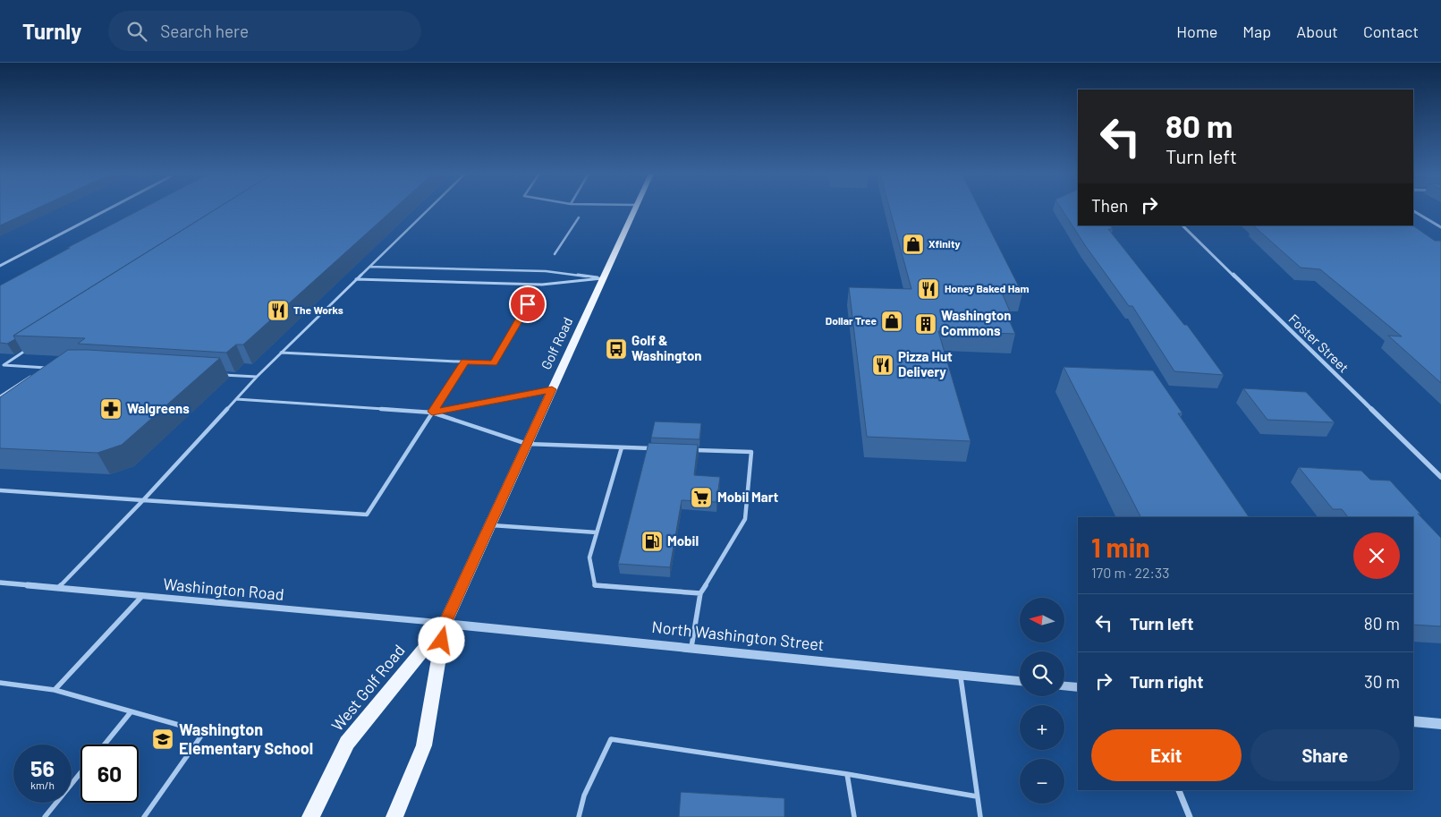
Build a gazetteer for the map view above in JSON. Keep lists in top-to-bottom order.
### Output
{
  "streets": {
    "main road": ["Golf Road", "West Golf Road"],
    "street": ["Foster Street", "Washington Road", "North Washington Street"]
  },
  "crossings": [
    ["Golf Road", "Washington Road"],
    ["Golf Road", "North Washington Street"],
    ["Golf Road", "West Golf Road"],
    ["Washington Road", "North Washington Street"],
    ["Washington Road", "West Golf Road"],
    ["North Washington Street", "West Golf Road"]
  ],
  "places": {
    "shop": ["Xfinity", "Dollar Tree"],
    "restaurant": ["Honey Baked Ham", "The Works", "Pizza Hut Delivery"],
    "building": ["Washington Commons"],
    "bus stop": ["Golf & Washington"],
    "pharmacy": ["Walgreens"],
    "supermarket": ["Mobil Mart"],
    "fuel station": ["Mobil"],
    "school or university": ["Washington Elementary School"]
  },
  "north": "left",
  "page": {
    "header": "Turnly",
    "search": "Search here",
    "nav": [
      "Home",
      "Map",
      "About",
      "Contact"
    ],
    "turn": ["80 m", "Turn left"],
    "then": "Then",
    "heading": ["1 min", "170 m · 22:33"],
    "list": [
      {
        "name": "Turn left",
        "value": "80 m"
      },
      {
        "name": "Turn right",
        "value": "30 m"
      }
    ],
    "map_buttons": ["+", "−"],
    "buttons": ["Exit", "Share"],
    "speed": "56 km/h",
    "limit": "60"
  }
}
